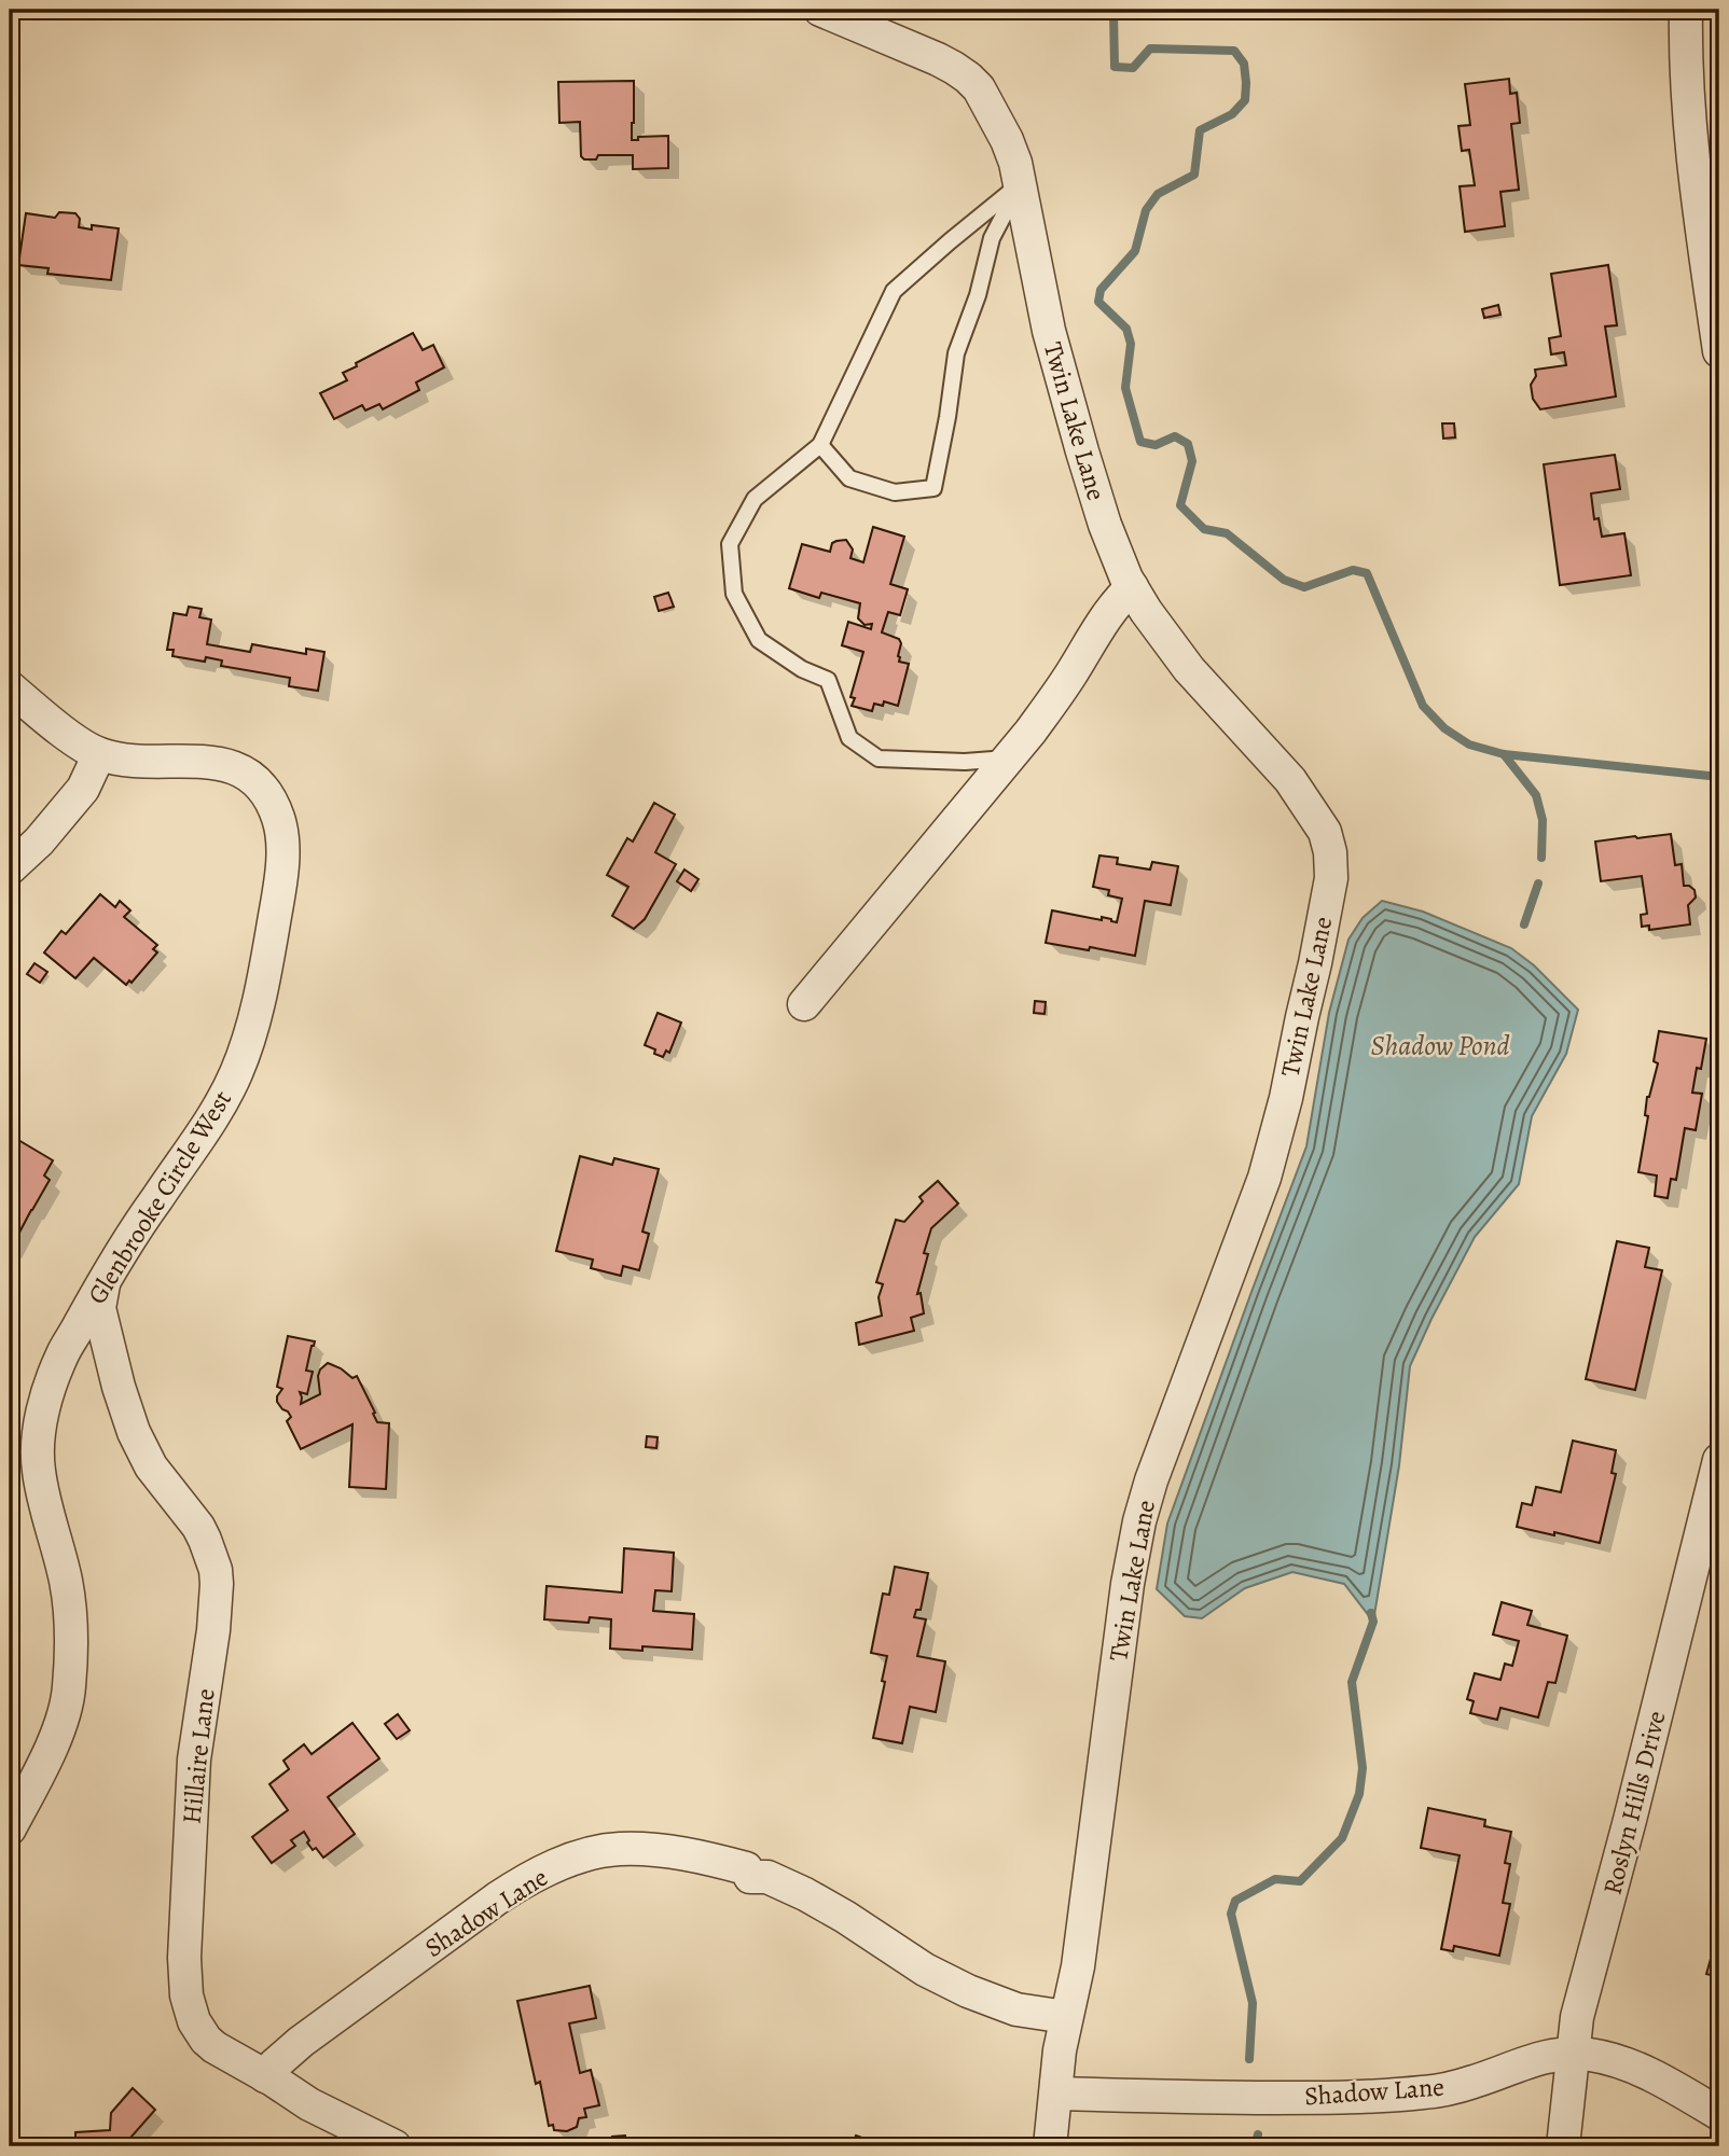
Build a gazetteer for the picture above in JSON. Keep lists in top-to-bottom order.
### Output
{
  "streets": {
    "street": [
      "Twin Lake Lane",
      "Glenbrooke Circle West",
      "Hillaire Lane",
      "Roslyn Hills Drive",
      "Shadow Lane"
    ]
  },
  "crossings": [
    ["Twin Lake Lane", "Shadow Lane"],
    ["Glenbrooke Circle West", "Hillaire Lane"],
    ["Hillaire Lane", "Shadow Lane"],
    ["Roslyn Hills Drive", "Shadow Lane"]
  ],
  "water": ["Shadow Pond"]
}
